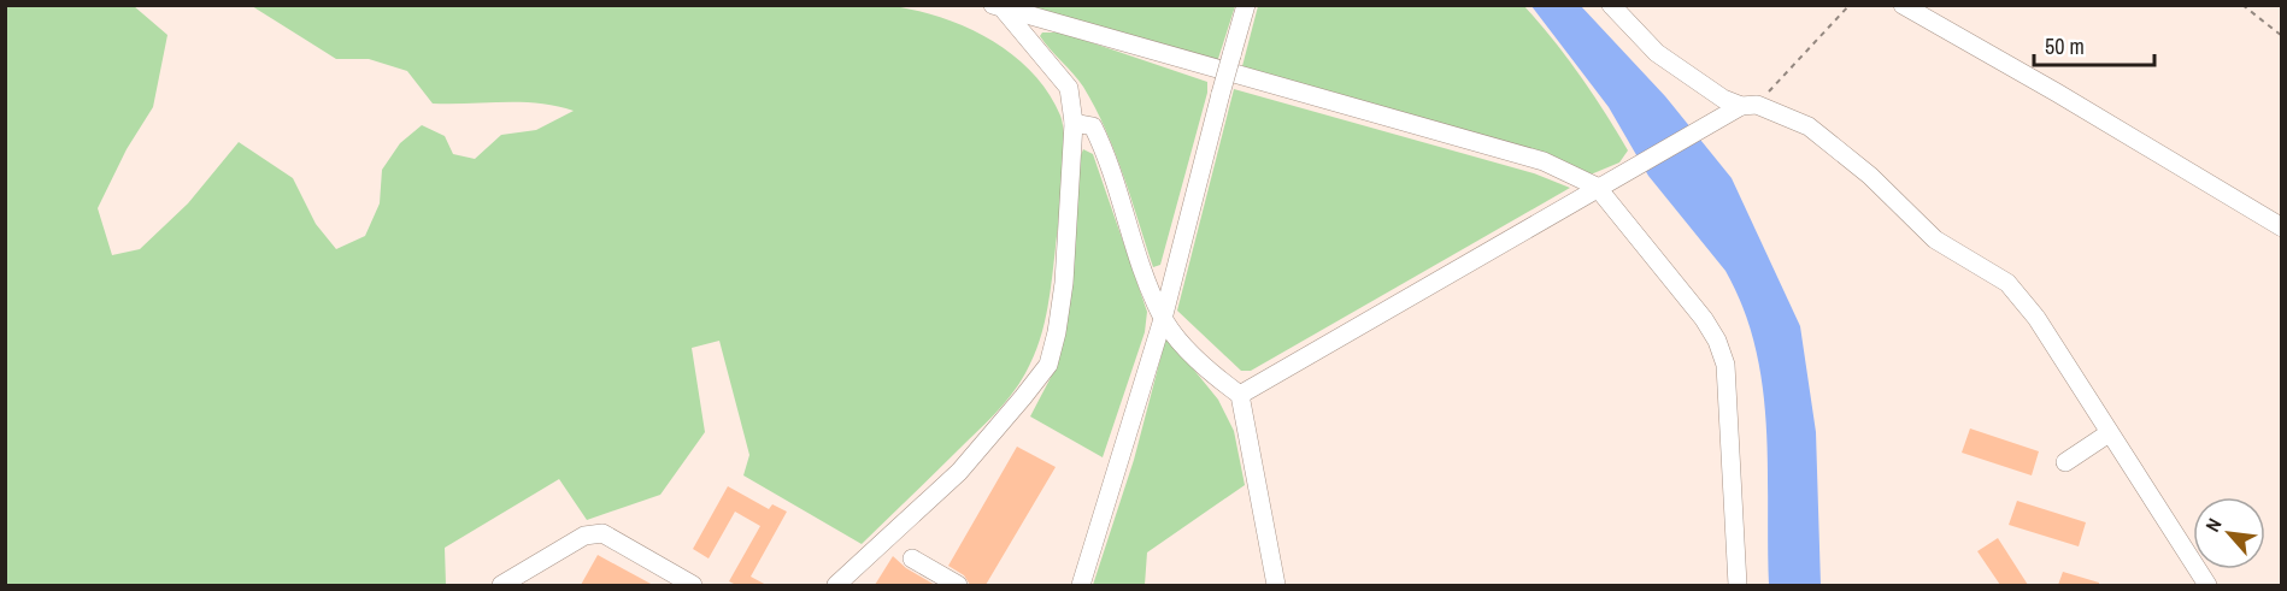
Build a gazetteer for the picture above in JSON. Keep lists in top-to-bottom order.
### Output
{
  "scale_bar": "50 m",
  "north": "top left"
}
